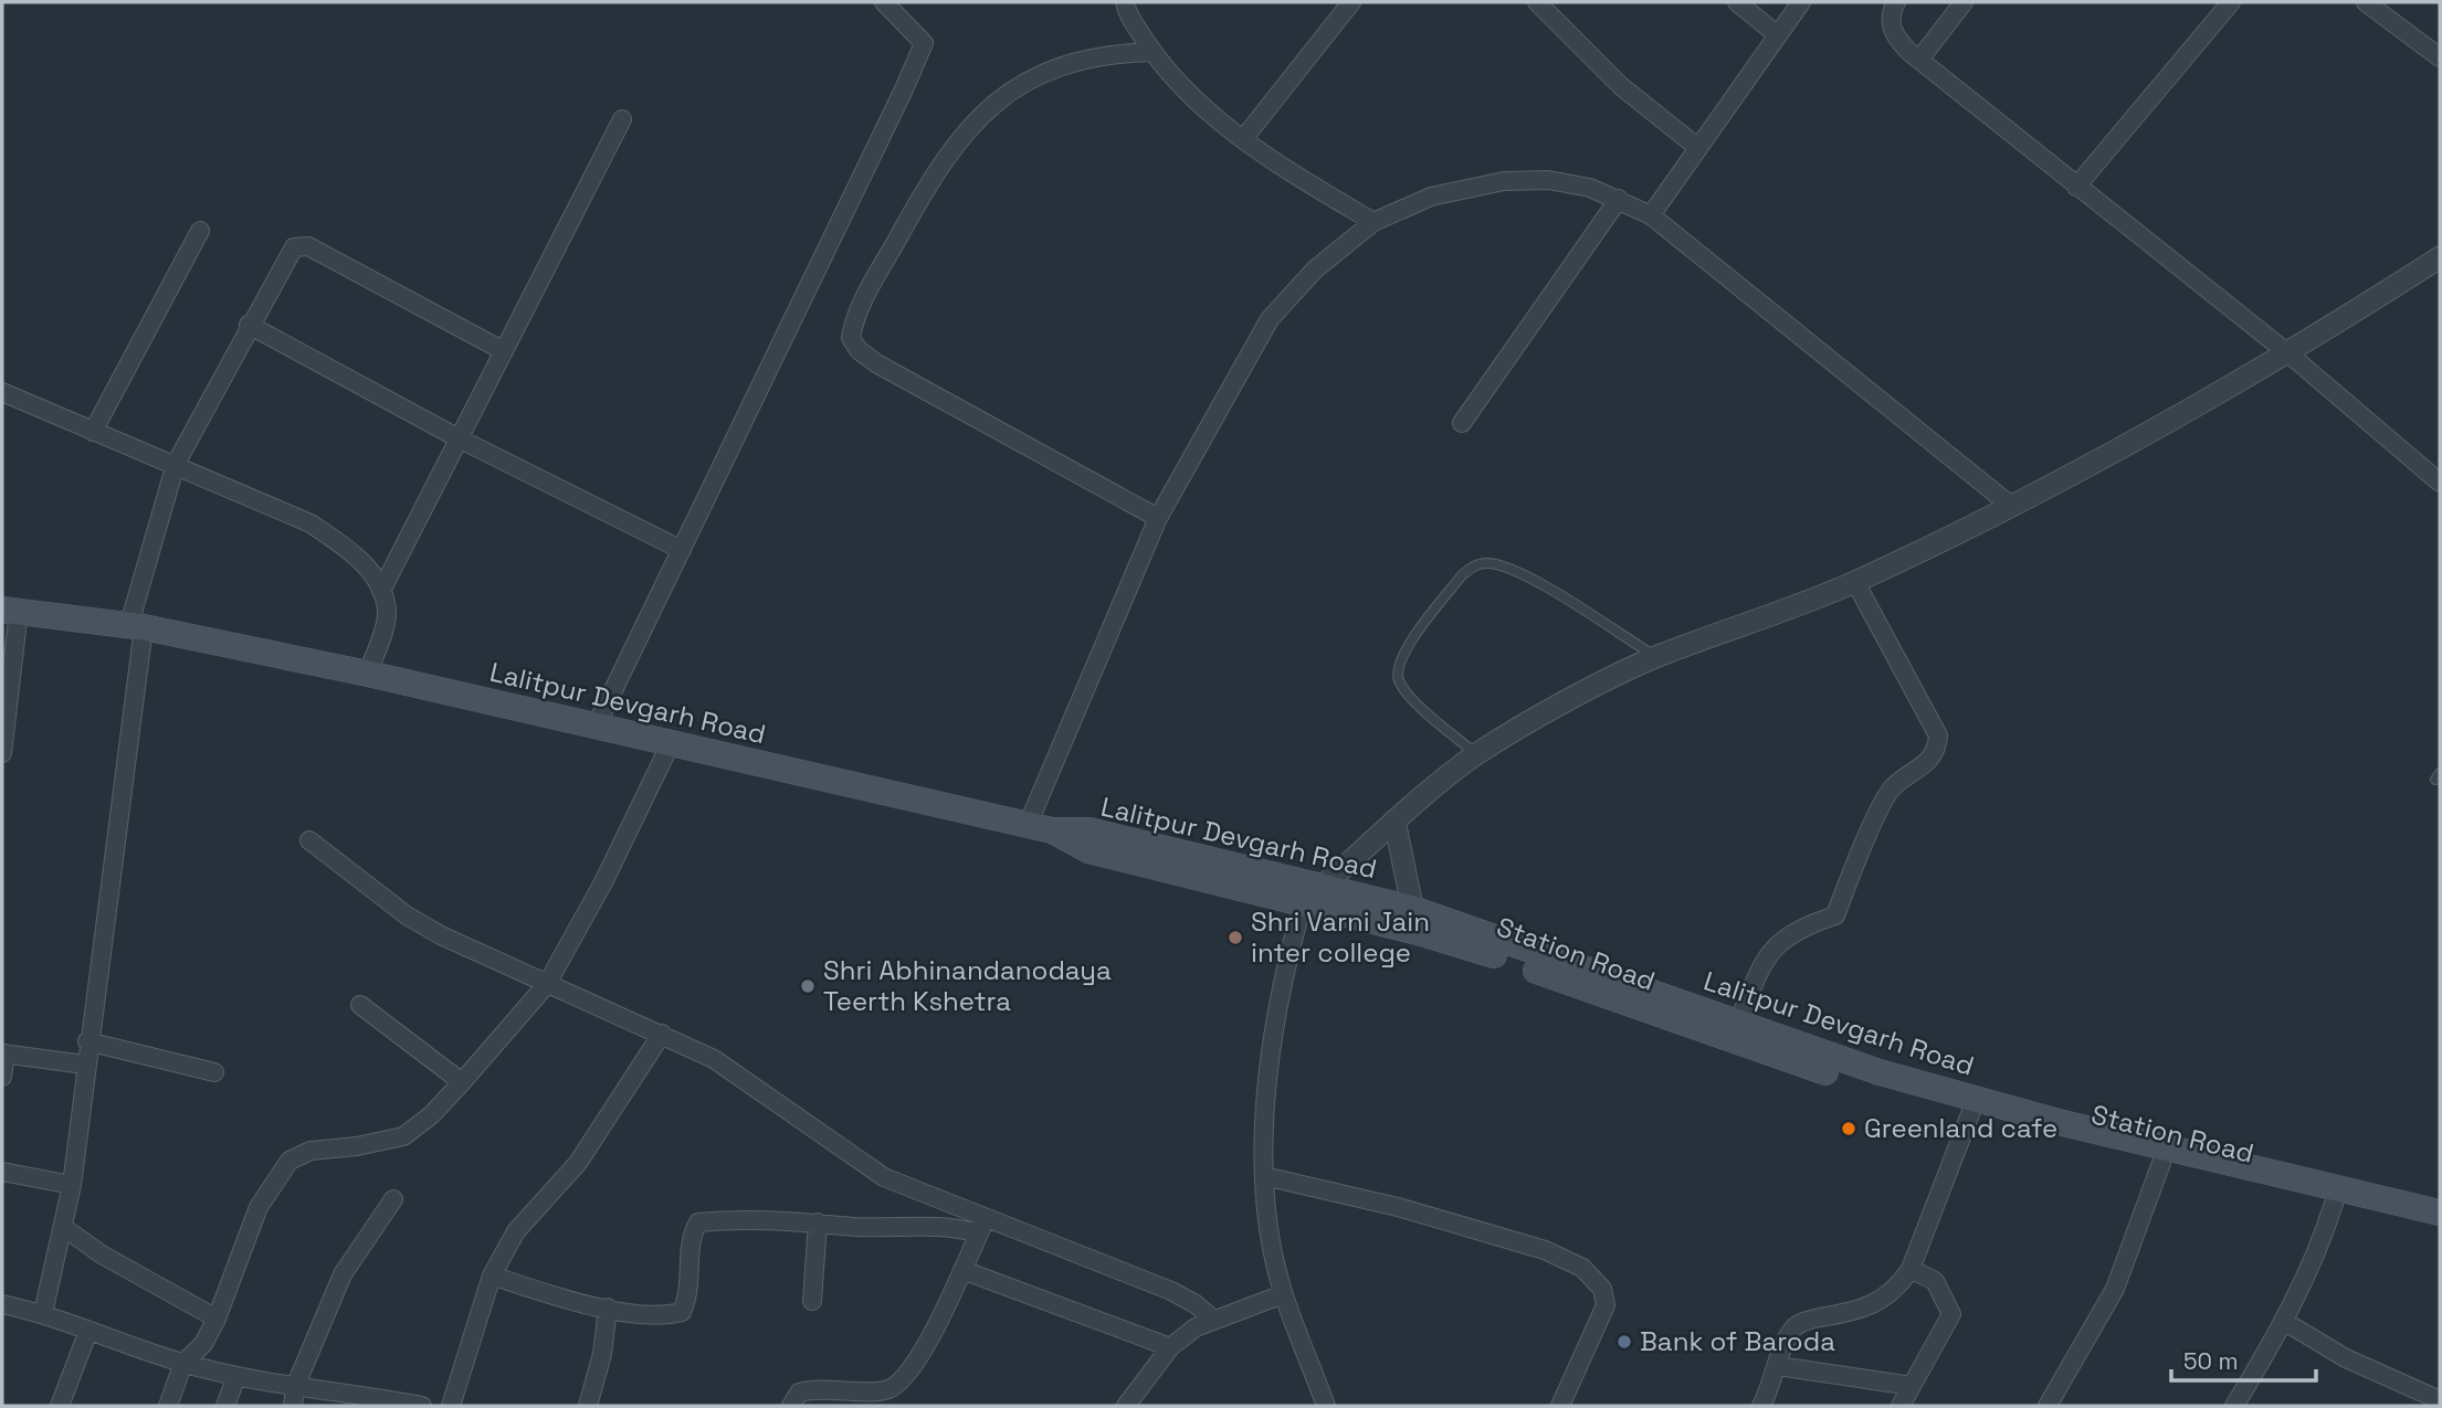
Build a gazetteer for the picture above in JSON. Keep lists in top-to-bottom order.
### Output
{
  "streets": {
    "main road": ["Lalitpur Devgarh Road", "Station Road"]
  },
  "crossings": [
    ["Lalitpur Devgarh Road", "Station Road"]
  ],
  "places": [
    "Shri Varni Jain inter college",
    "Shri Abhinandanodaya Teerth Kshetra",
    "Greenland cafe",
    "Bank of Baroda"
  ],
  "scale_bar": "50 m"
}
